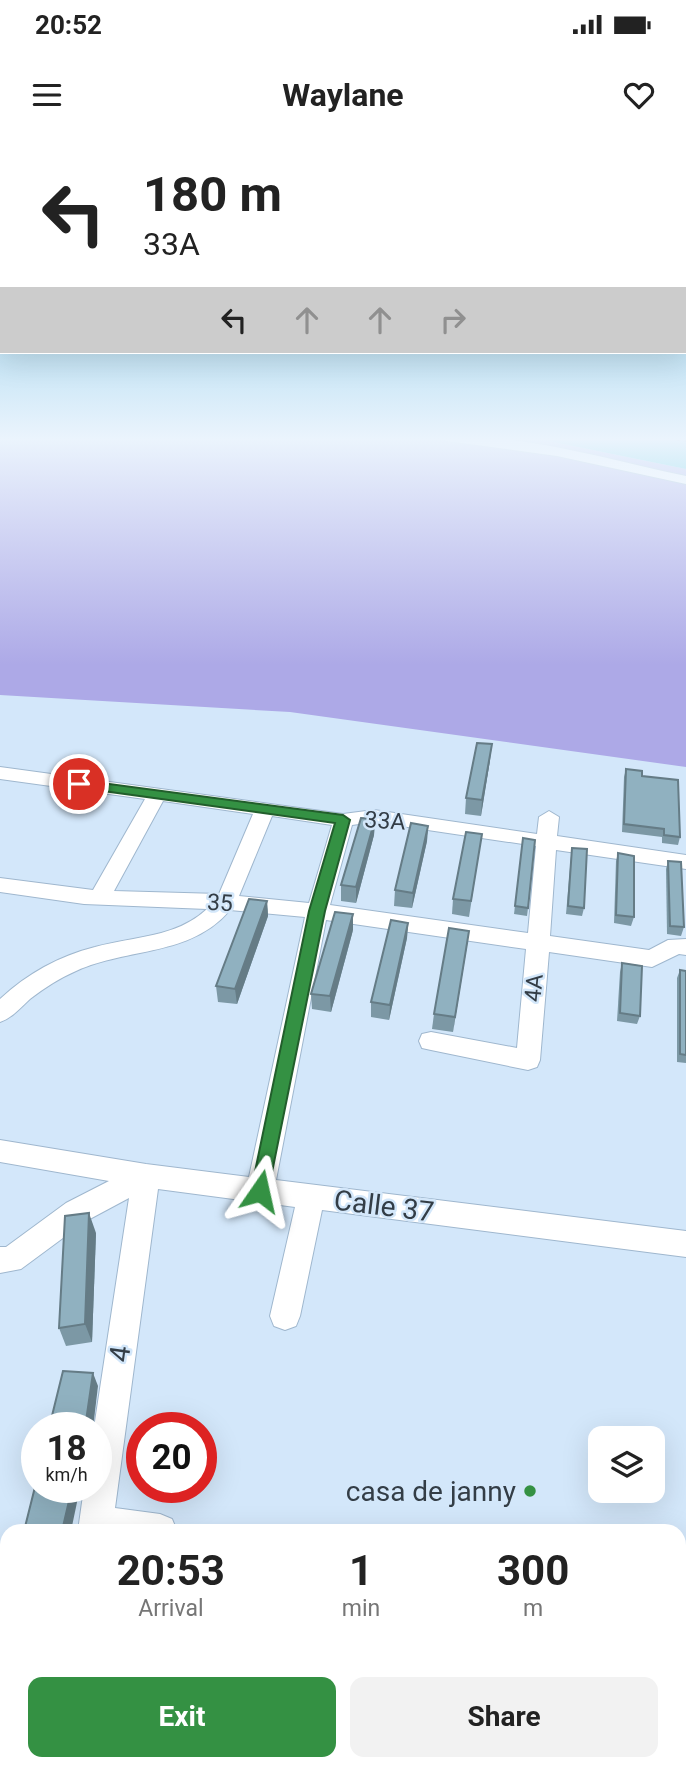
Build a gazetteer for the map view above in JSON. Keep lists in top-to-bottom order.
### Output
{
  "streets": {
    "street": [
      "33A",
      "35",
      "4A",
      "Calle 37",
      "4"
    ]
  },
  "crossings": [
    ["33A", "4A"],
    ["35", "4A"],
    ["Calle 37", "4"]
  ],
  "places": ["casa de janny"],
  "page": {
    "status": "20:52",
    "header": "Waylane",
    "turn": ["180 m", "33A"],
    "speed": "18 km/h",
    "limit": "20",
    "eta": [
      "20:53",
      "Arrival",
      "1",
      "min",
      "300",
      "m"
    ],
    "buttons": ["Exit", "Share"]
  }
}
